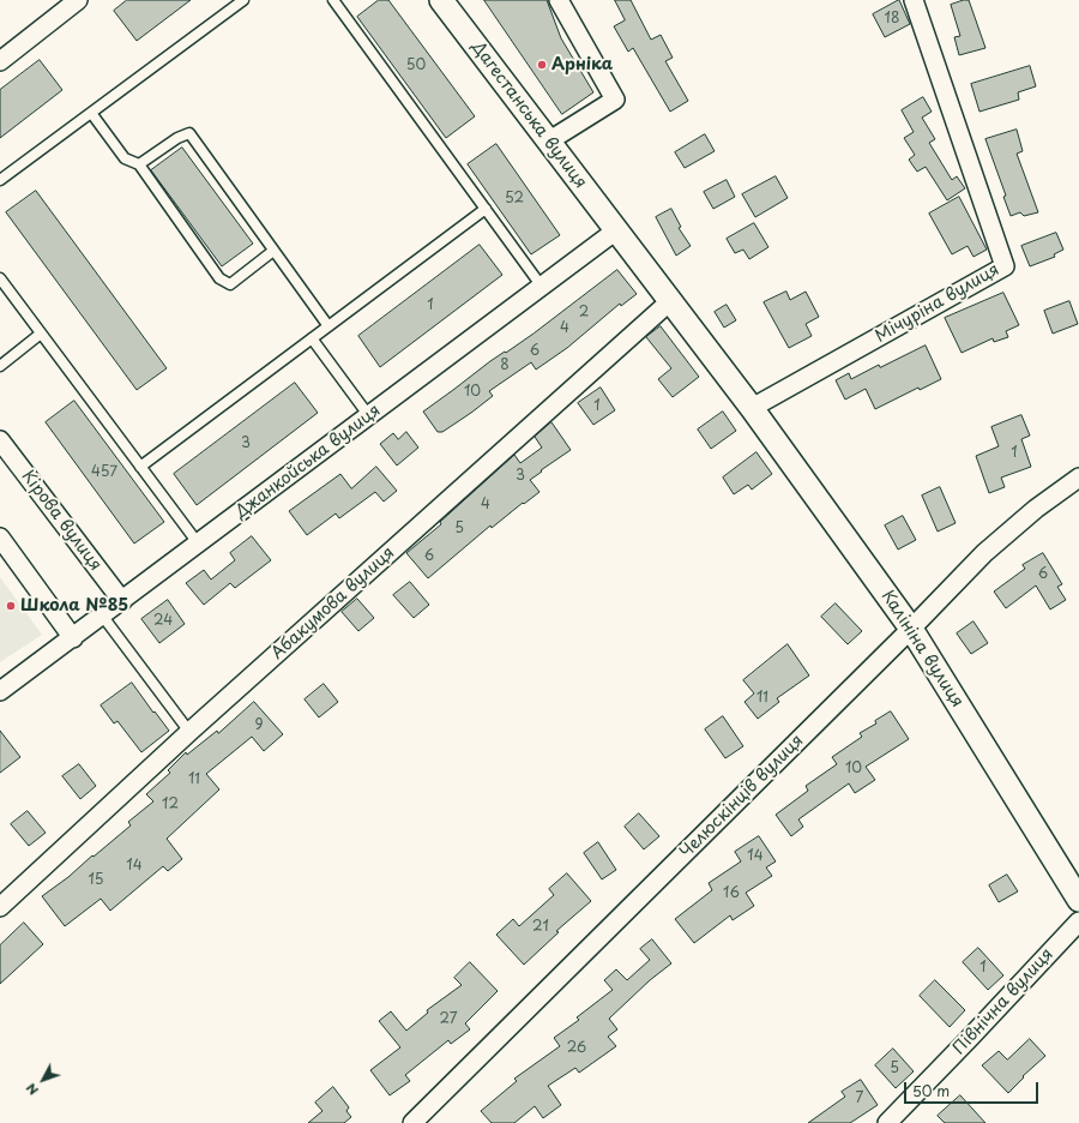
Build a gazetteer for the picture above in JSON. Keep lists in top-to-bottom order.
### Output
{
  "streets": {
    "street": [
      "Дагестанська вулиця",
      "Мічуріна вулиця",
      "Джанкойська вулиця",
      "Кірова вулиця",
      "Абакумова вулиця",
      "Калініна вулиця",
      "Челюскінців вулиця",
      "Північна вулиця"
    ]
  },
  "crossings": [
    ["Дагестанська вулиця", "Джанкойська вулиця"],
    ["Дагестанська вулиця", "Абакумова вулиця"],
    ["Дагестанська вулиця", "Калініна вулиця"],
    ["Мічуріна вулиця", "Калініна вулиця"],
    ["Джанкойська вулиця", "Кірова вулиця"],
    ["Абакумова вулиця", "Калініна вулиця"],
    ["Калініна вулиця", "Челюскінців вулиця"]
  ],
  "places": ["Арніка", "Школа №85"],
  "house_numbers": [
    "18",
    "50",
    "52",
    "1",
    "2",
    "4",
    "6",
    "8",
    "10",
    "1",
    "3",
    "1",
    "457",
    "3",
    "4",
    "5",
    "6",
    "6",
    "24",
    "11",
    "9",
    "10",
    "11",
    "12",
    "14",
    "14",
    "15",
    "16",
    "21",
    "1",
    "27",
    "26",
    "5",
    "7"
  ],
  "scale_bar": "50 m",
  "north": "bottom left"
}
